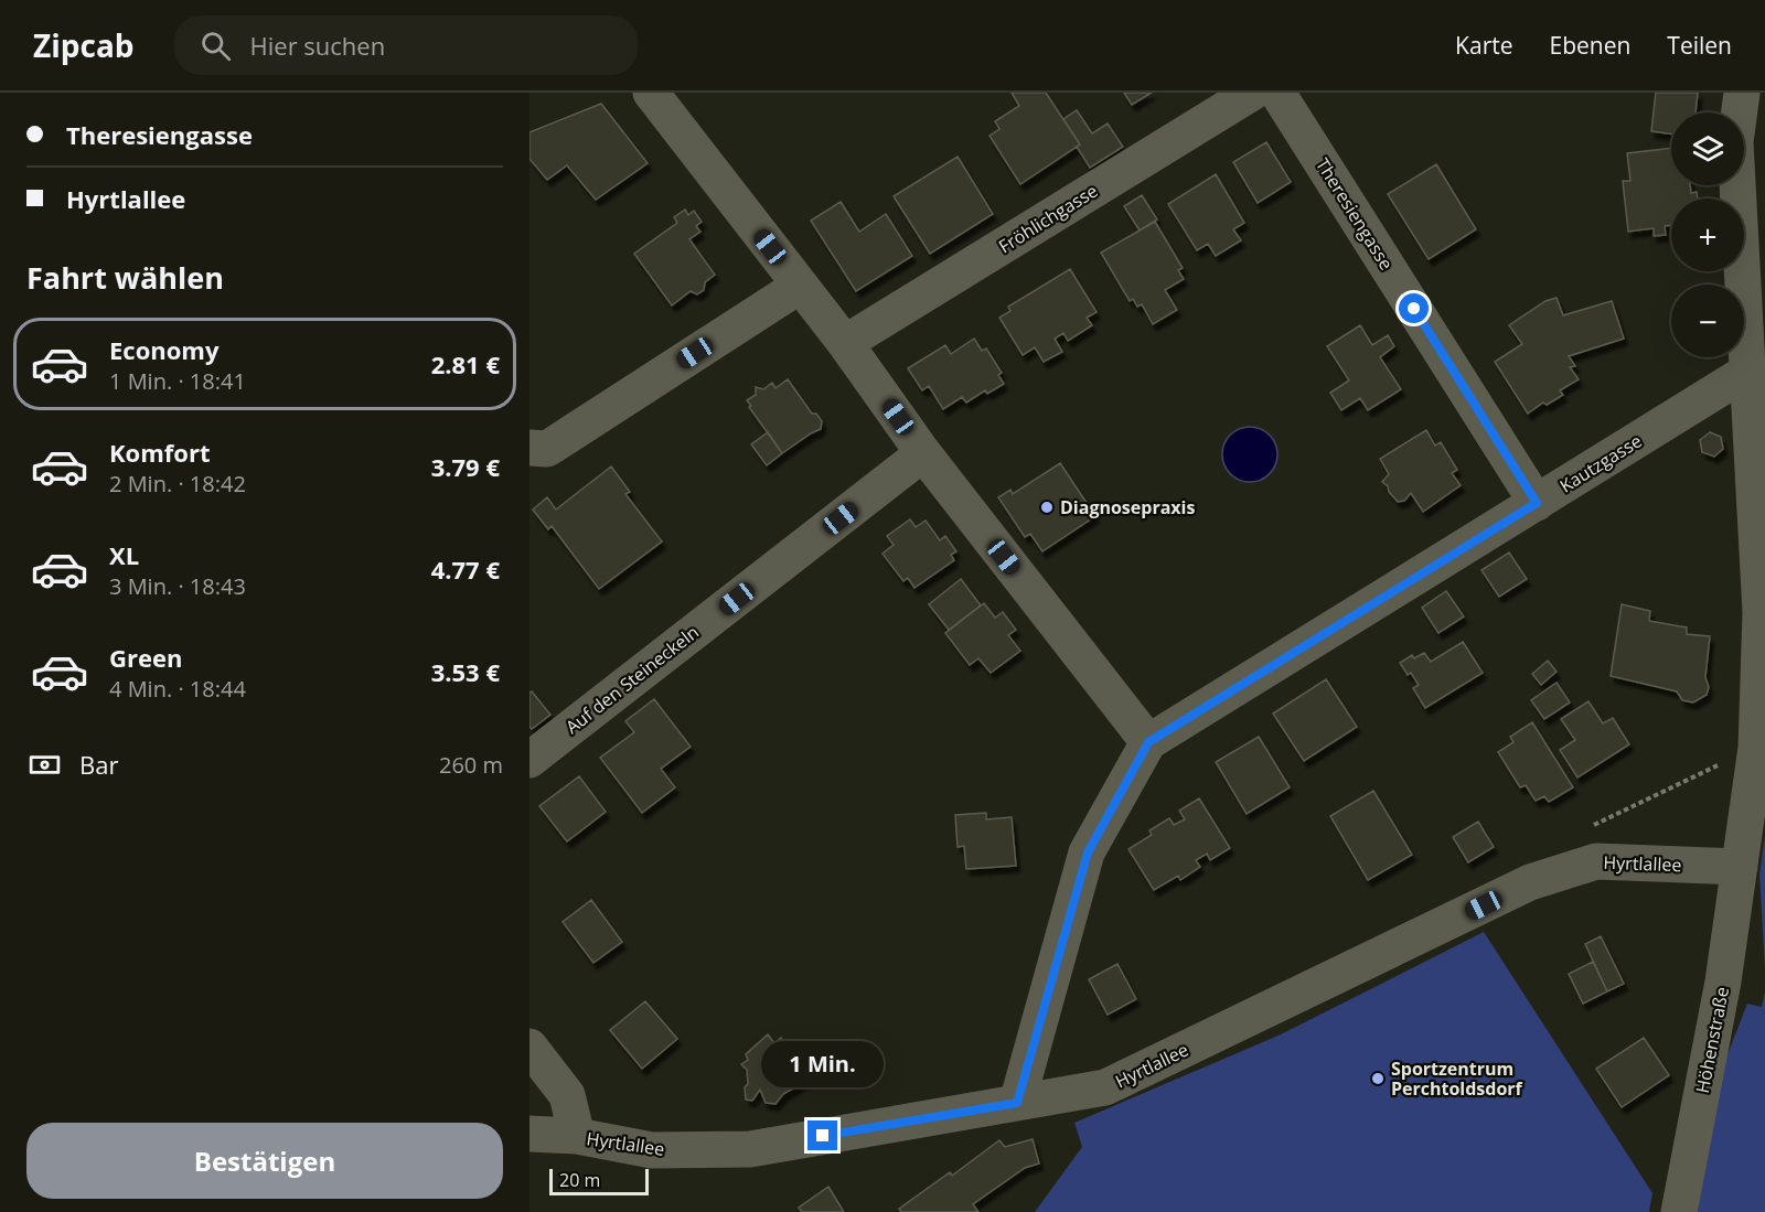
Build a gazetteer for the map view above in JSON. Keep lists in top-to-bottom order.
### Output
{
  "streets": {
    "street": [
      "Theresiengasse",
      "Fröhlichgasse",
      "Kautzgasse",
      "Auf den Steineckeln",
      "Hyrtlallee",
      "Höhenstraße"
    ]
  },
  "crossings": [
    ["Theresiengasse", "Kautzgasse"],
    ["Kautzgasse", "Höhenstraße"],
    ["Hyrtlallee", "Höhenstraße"]
  ],
  "places": ["Diagnosepraxis", "Sportzentrum Perchtoldsdorf"],
  "scale_bar": "20 m",
  "page": {
    "header": "Zipcab",
    "search": "Hier suchen",
    "nav": ["Karte", "Ebenen", "Teilen"],
    "banner": ["Theresiengasse", "Hyrtlallee"],
    "map_buttons": ["+", "−"],
    "heading": "Fahrt wählen",
    "list": [
      {
        "name": "Economy",
        "note": "1 Min. · 18:41",
        "value": "2.81 €"
      },
      {
        "name": "Komfort",
        "note": "2 Min. · 18:42",
        "value": "3.79 €"
      },
      {
        "name": "XL",
        "note": "3 Min. · 18:43",
        "value": "4.77 €"
      },
      {
        "name": "Green",
        "note": "4 Min. · 18:44",
        "value": "3.53 €"
      }
    ],
    "pay": ["Bar", "260 m"],
    "bubble": "1 Min.",
    "buttons": "Bestätigen",
    "scale": "20 m"
  }
}
